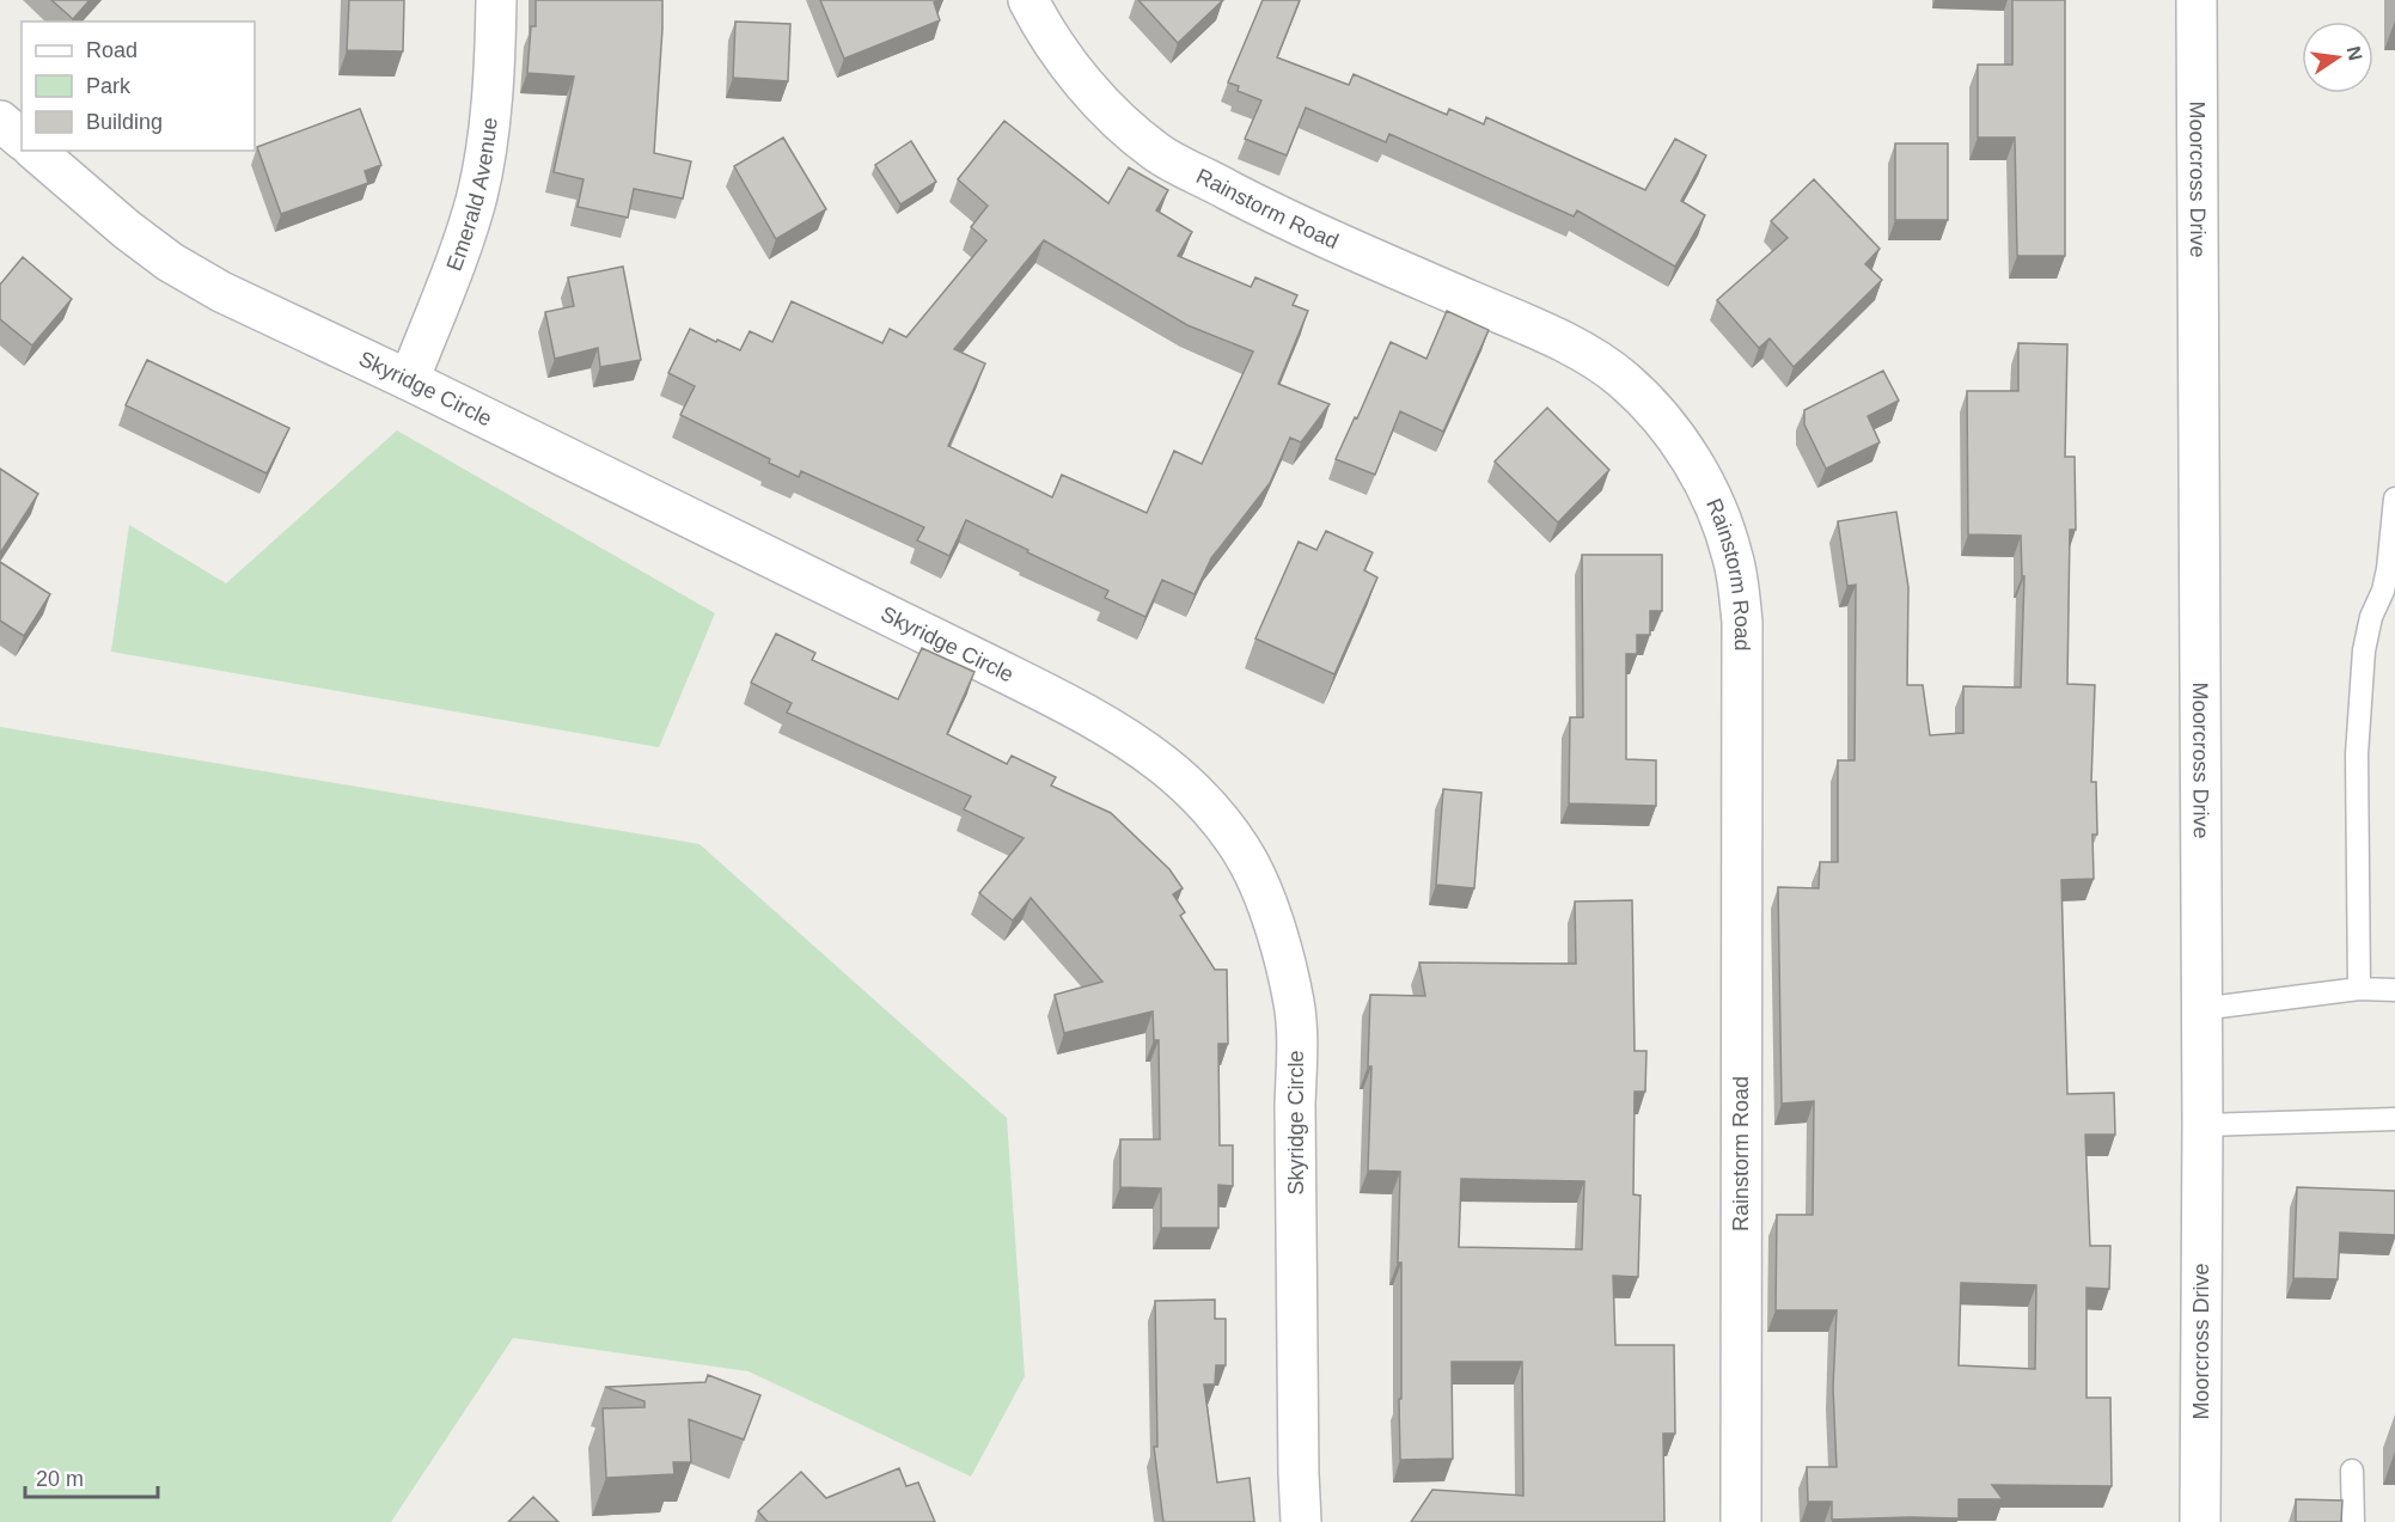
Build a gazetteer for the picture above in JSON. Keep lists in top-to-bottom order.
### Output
{
  "streets": {
    "street": [
      "Moorcross Drive",
      "Emerald Avenue",
      "Rainstorm Road",
      "Skyridge Circle"
    ]
  },
  "crossings": [
    ["Emerald Avenue", "Skyridge Circle"]
  ],
  "legend": ["Road", "Park", "Building"],
  "scale_bar": "20 m",
  "north": "right"
}
